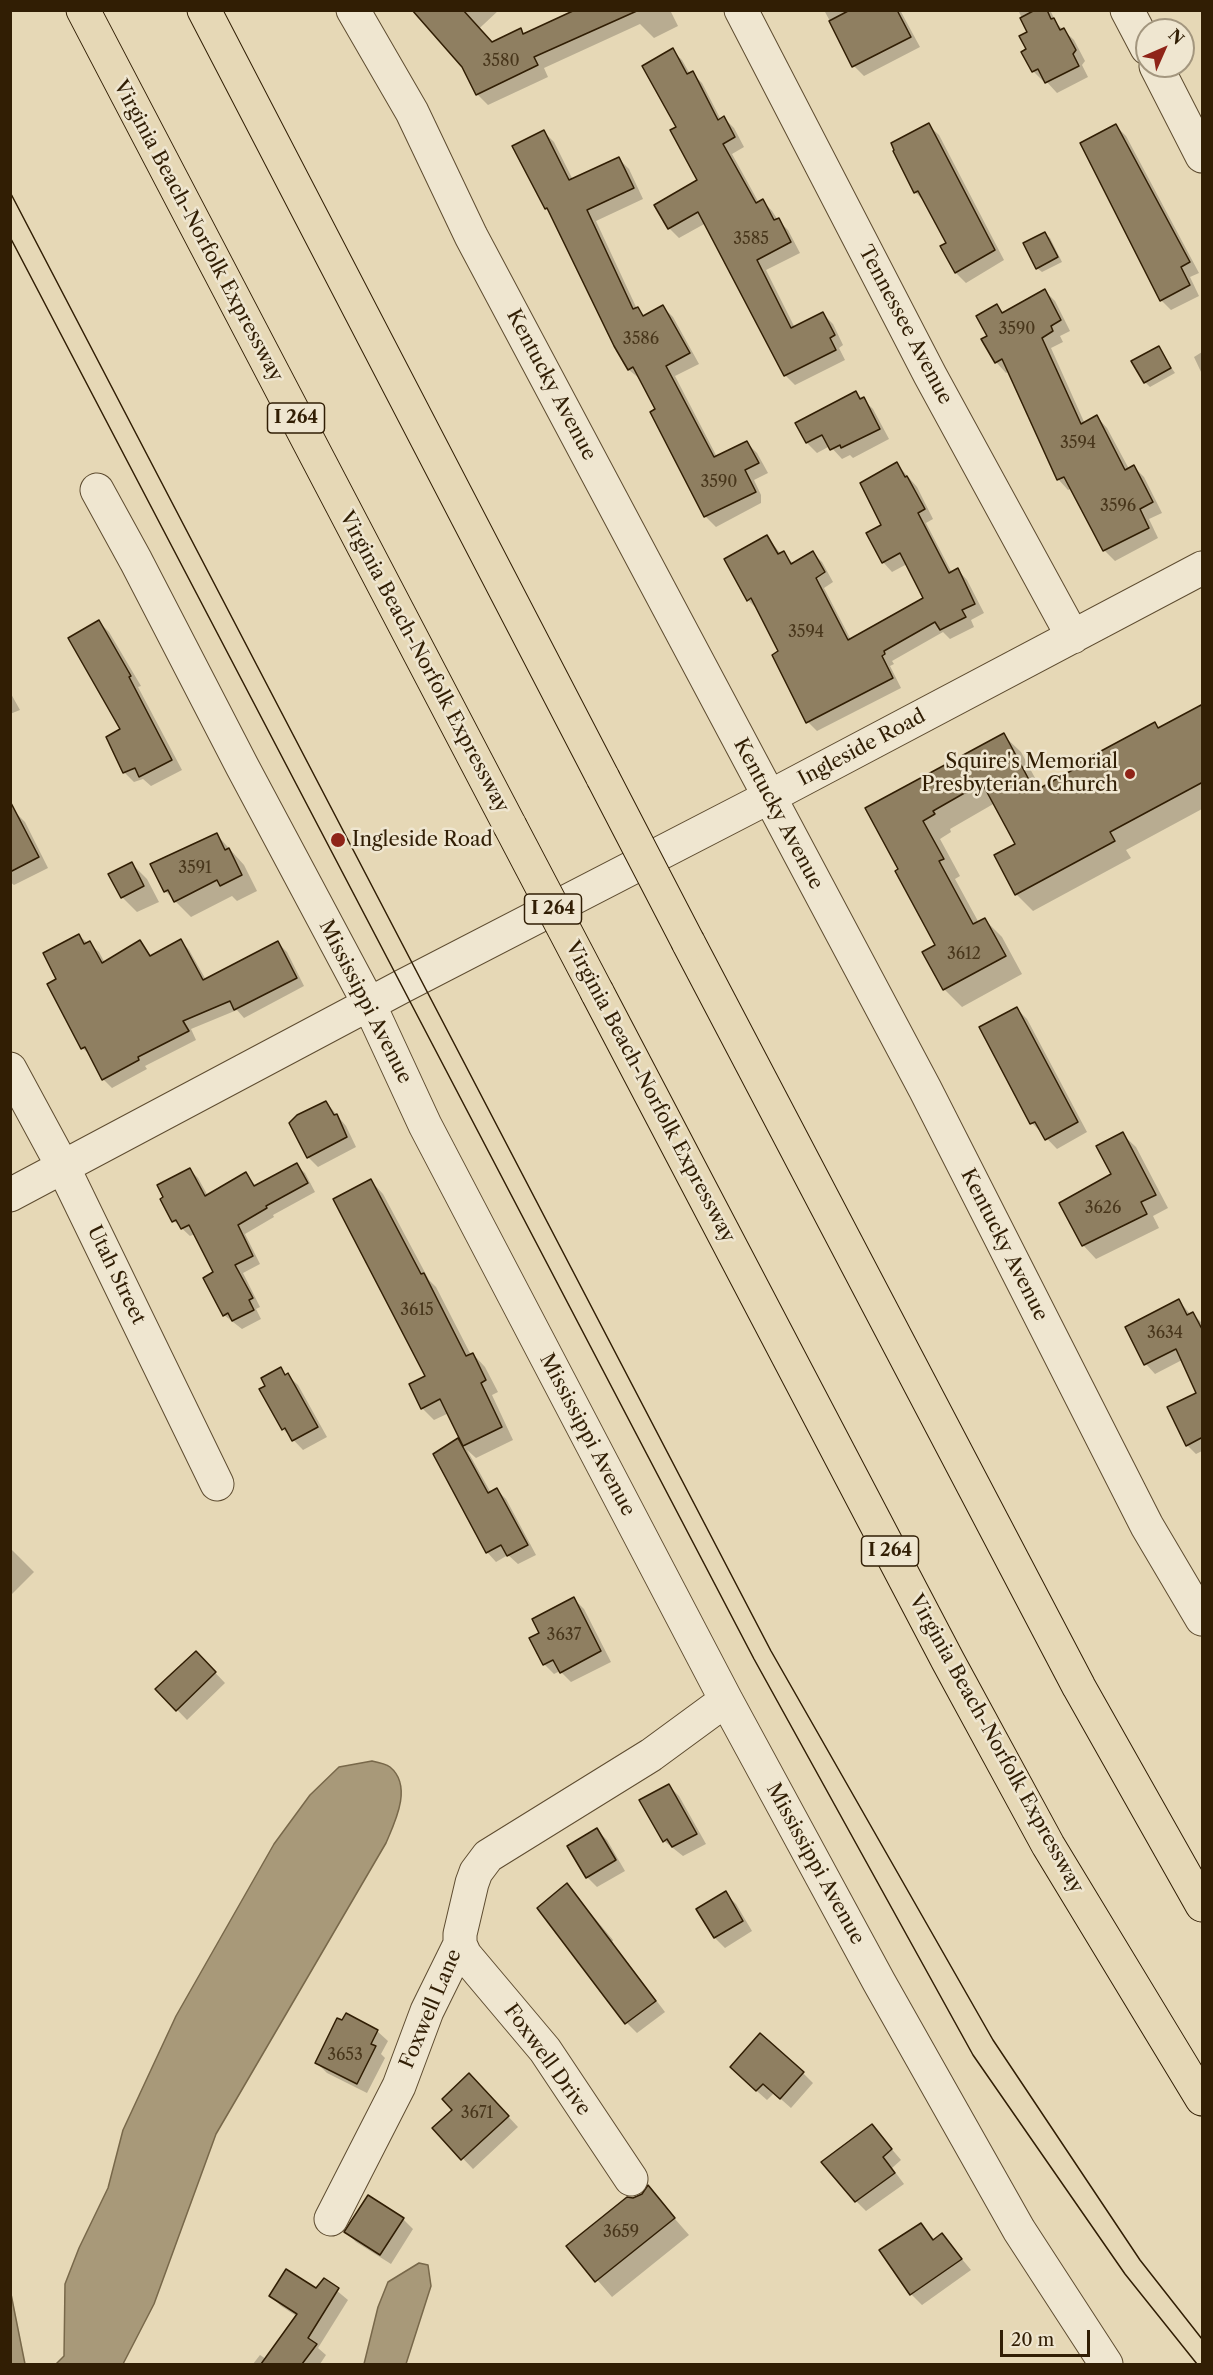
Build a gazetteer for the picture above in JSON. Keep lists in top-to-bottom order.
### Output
{
  "streets": {
    "highway": ["Virginia Beach-Norfolk Expressway", "I 264"],
    "street": [
      "Tennessee Avenue",
      "Kentucky Avenue",
      "Ingleside Road",
      "Mississippi Avenue",
      "Utah Street",
      "Foxwell Lane",
      "Foxwell Drive"
    ]
  },
  "crossings": [
    ["Tennessee Avenue", "Ingleside Road"],
    ["Kentucky Avenue", "Ingleside Road"],
    ["Ingleside Road", "Mississippi Avenue"],
    ["Ingleside Road", "Utah Street"],
    ["Mississippi Avenue", "Foxwell Lane"],
    ["Foxwell Lane", "Foxwell Drive"]
  ],
  "places": ["Squire's Memorial Presbyterian Church", "Ingleside Road"],
  "house_numbers": [
    "3580",
    "3585",
    "3590",
    "3586",
    "3594",
    "3590",
    "3596",
    "3594",
    "3591",
    "3612",
    "3626",
    "3615",
    "3634",
    "3637",
    "3653",
    "3671",
    "3659"
  ],
  "scale_bar": "20 m",
  "north": "top right"
}
